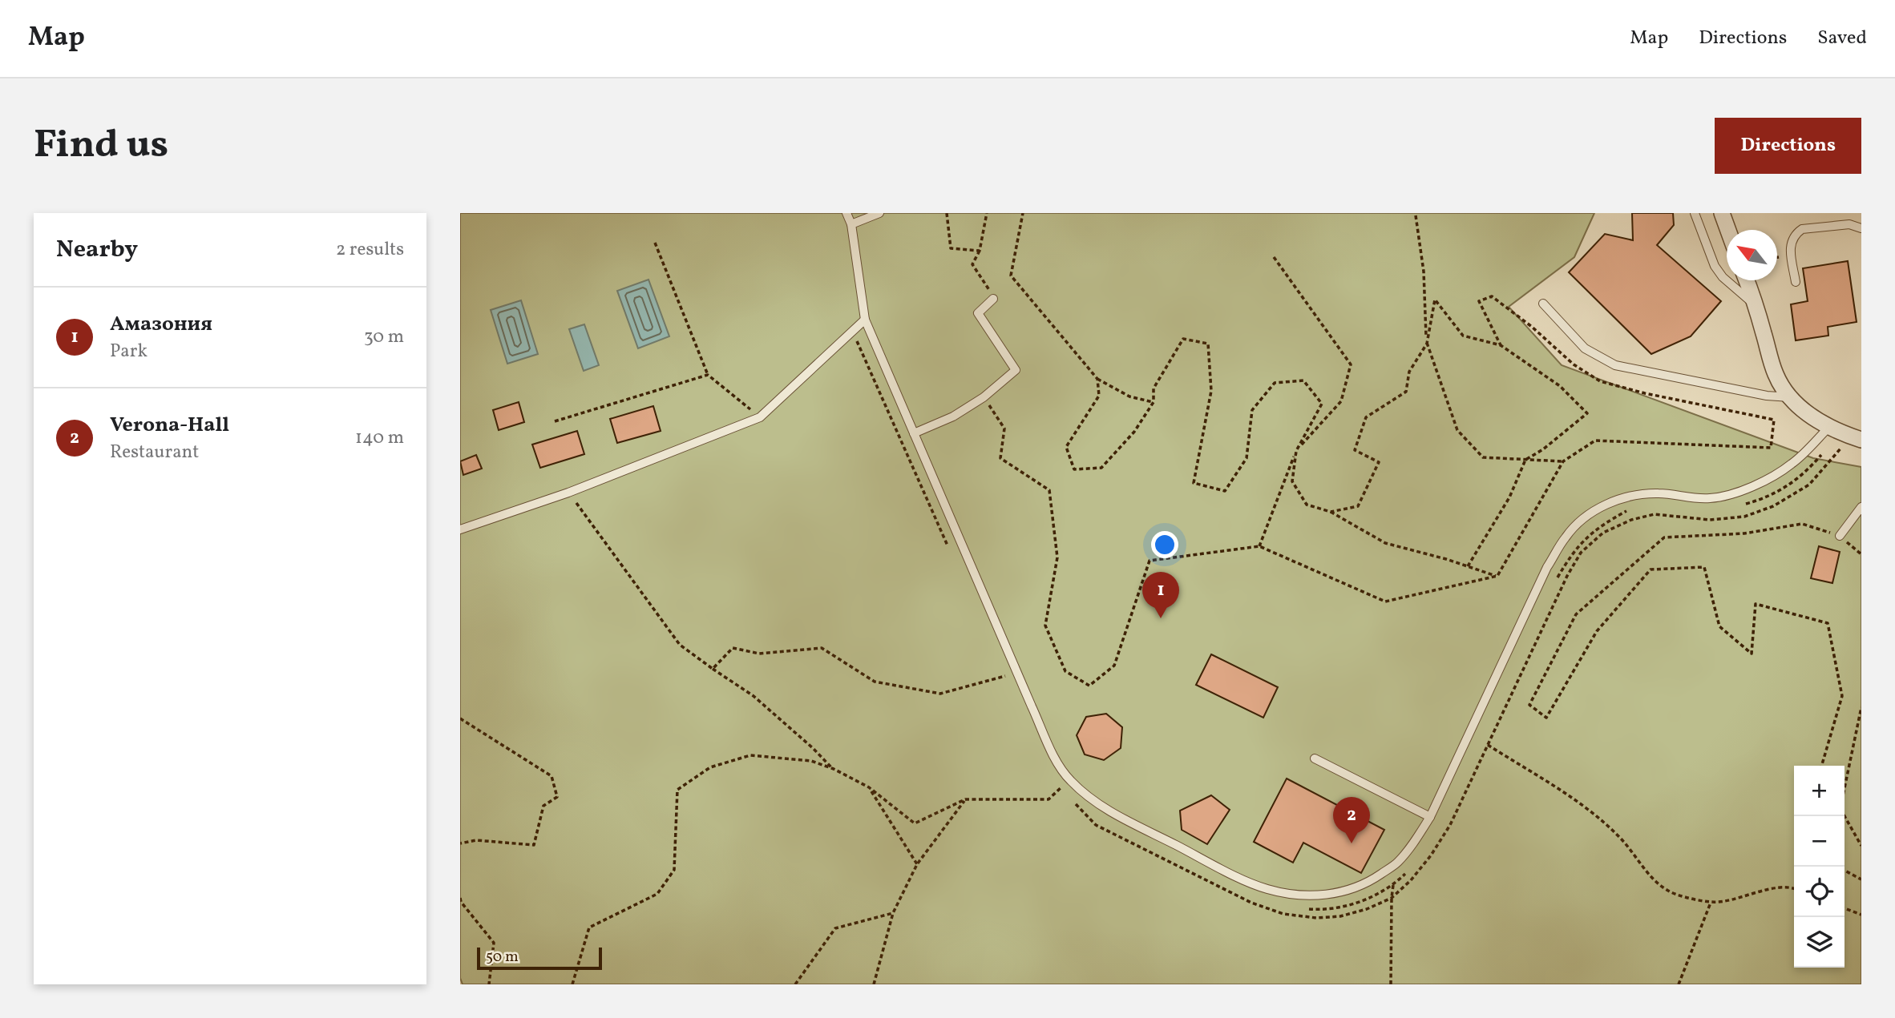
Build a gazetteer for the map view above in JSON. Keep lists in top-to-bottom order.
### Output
{
  "scale_bar": "50 m",
  "north": "top left",
  "page": {
    "header": "Map",
    "nav": ["Map", "Directions", "Saved"],
    "buttons": "Directions",
    "title": "Find us",
    "heading": ["Nearby", "2 results"],
    "list": [
      {
        "mark": "1",
        "name": "Амазония",
        "note": "Park",
        "value": "30 m"
      },
      {
        "mark": "2",
        "name": "Verona-Hall",
        "note": "Restaurant",
        "value": "140 m"
      }
    ],
    "pins": ["1", "2"],
    "map_buttons": ["+", "−"],
    "scale": "50 m"
  }
}
